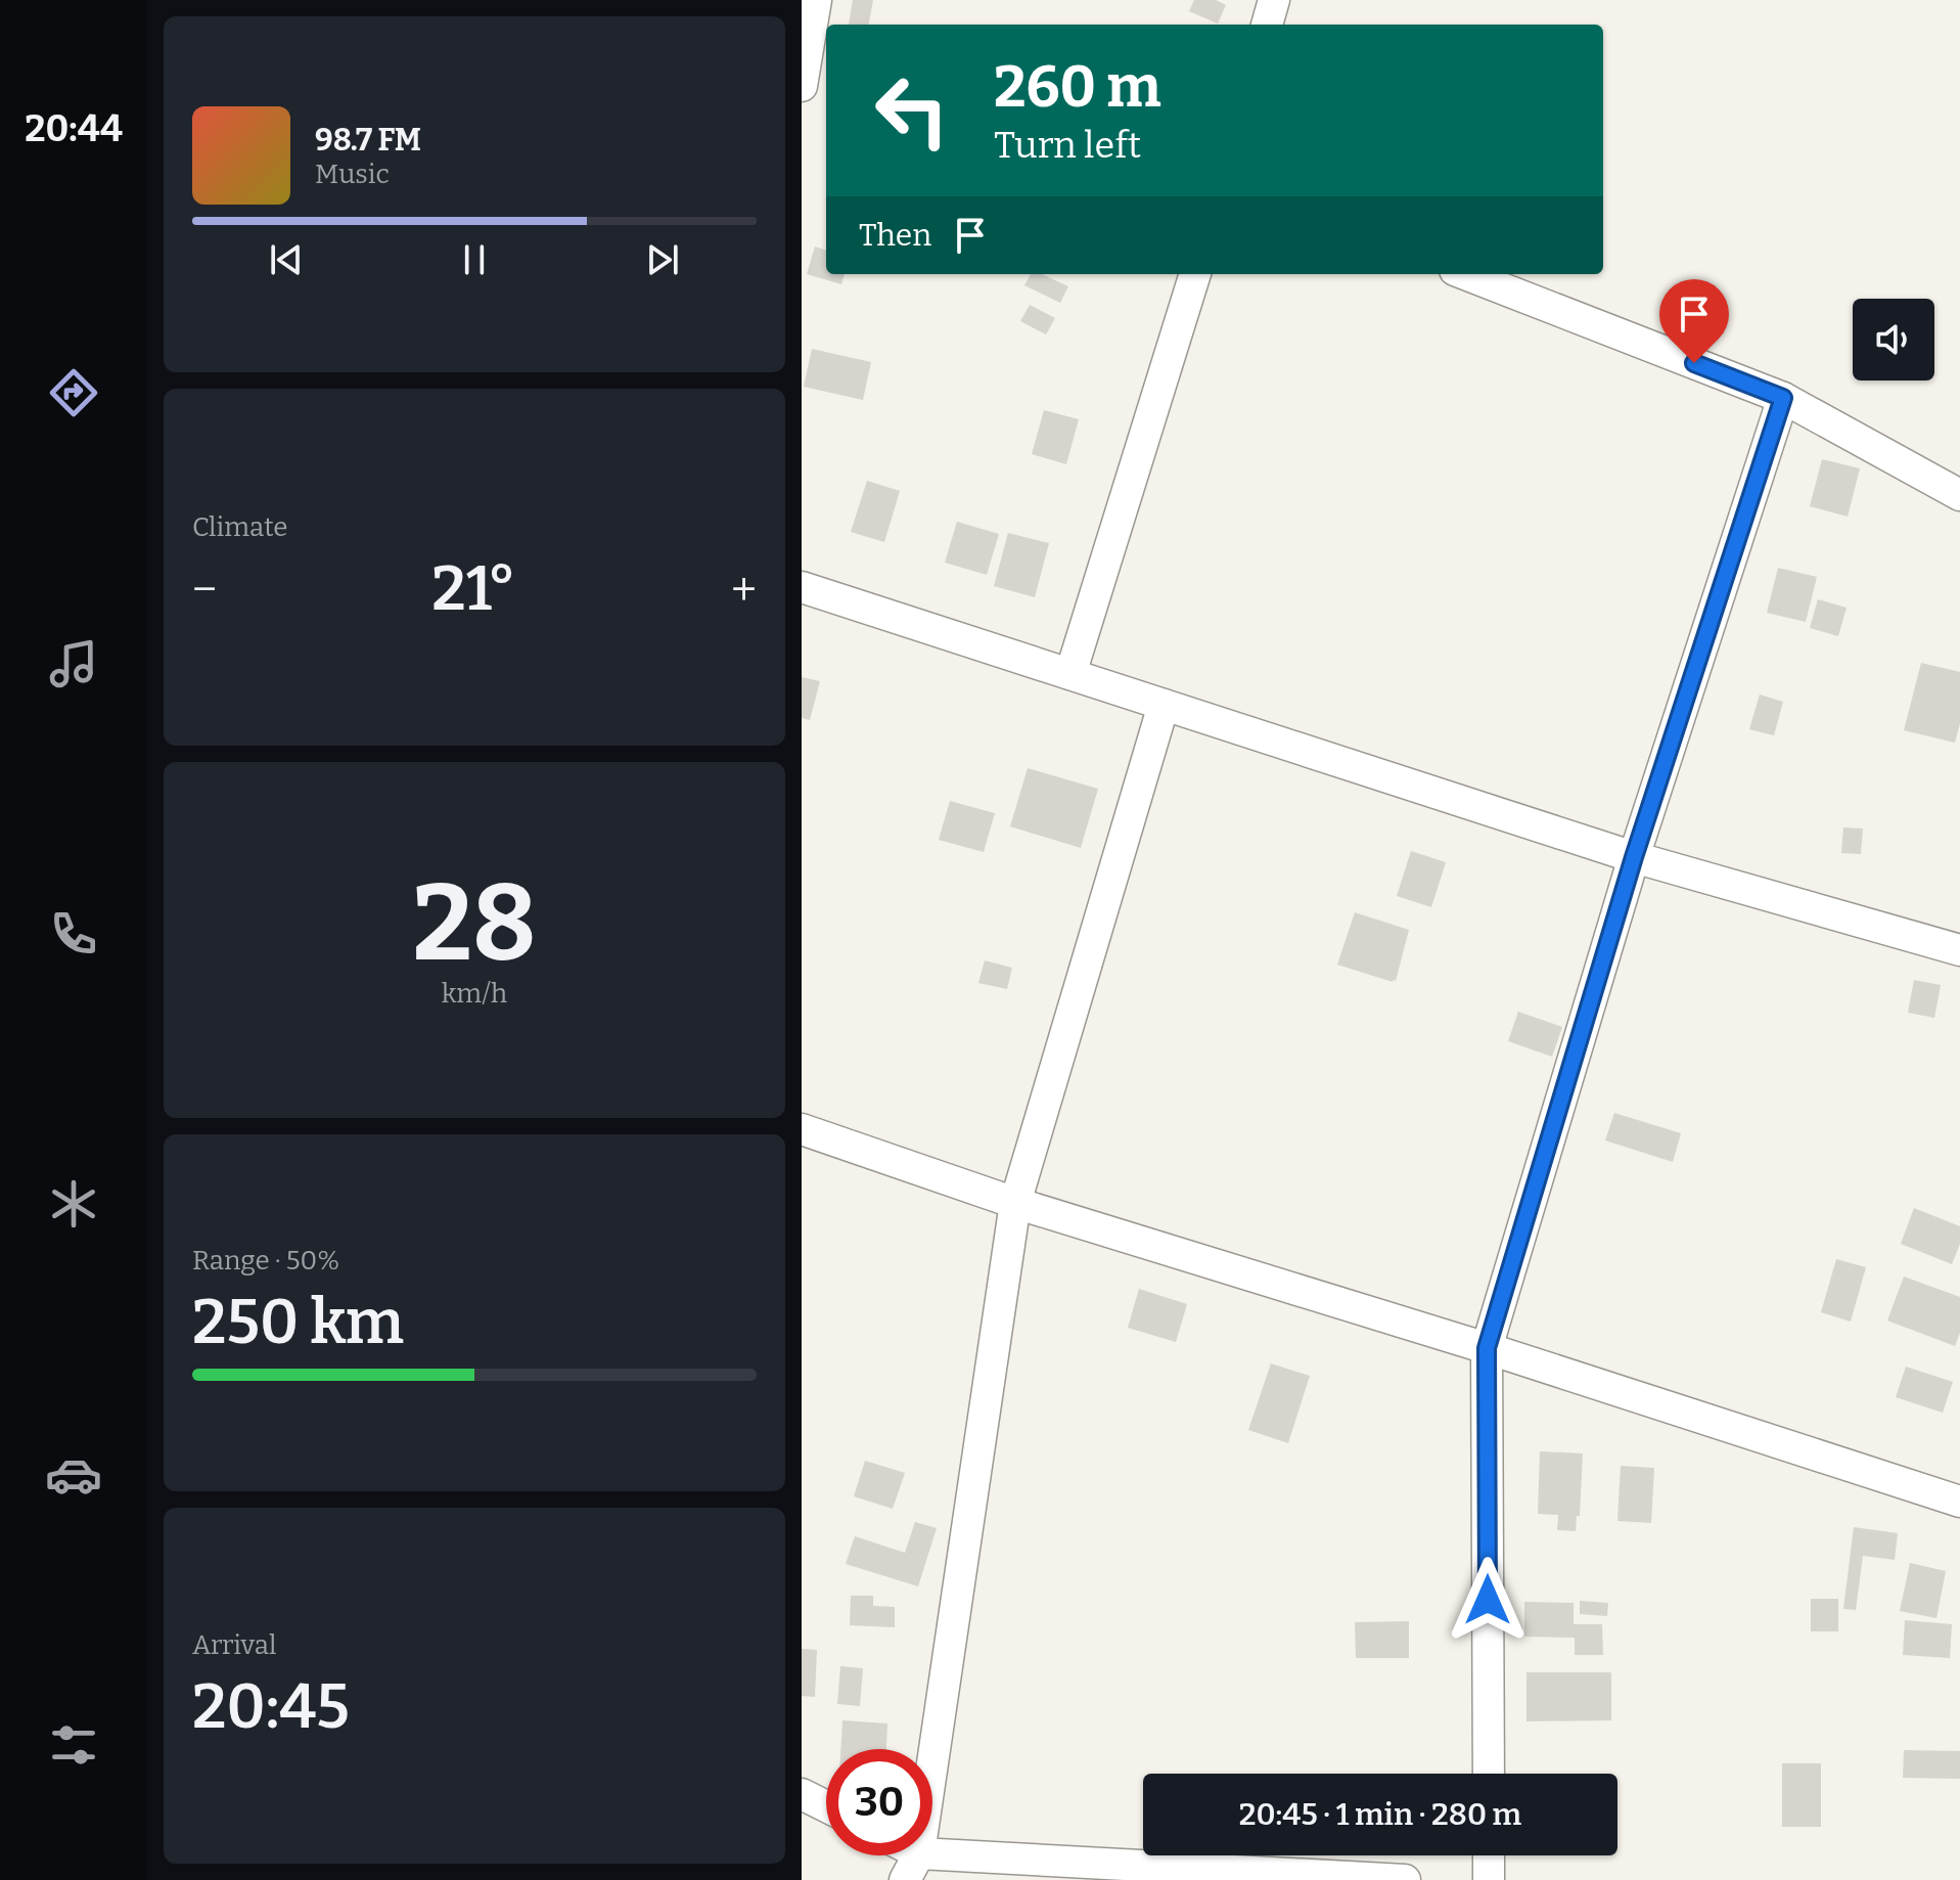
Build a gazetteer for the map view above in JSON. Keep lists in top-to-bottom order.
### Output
{
  "page": {
    "tabs": "20:44",
    "turn": ["260 m", "Turn left"],
    "song": ["98.7 FM", "Music"],
    "then": "Then",
    "tile": [
      "Climate",
      ["28", "km/h"],
      ["Range · 50%", "250 km"],
      ["Arrival", "20:45"]
    ],
    "heat": ["−", "21°", "+"],
    "limit": "30",
    "trip": "20:45 · 1 min · 280 m"
  }
}
